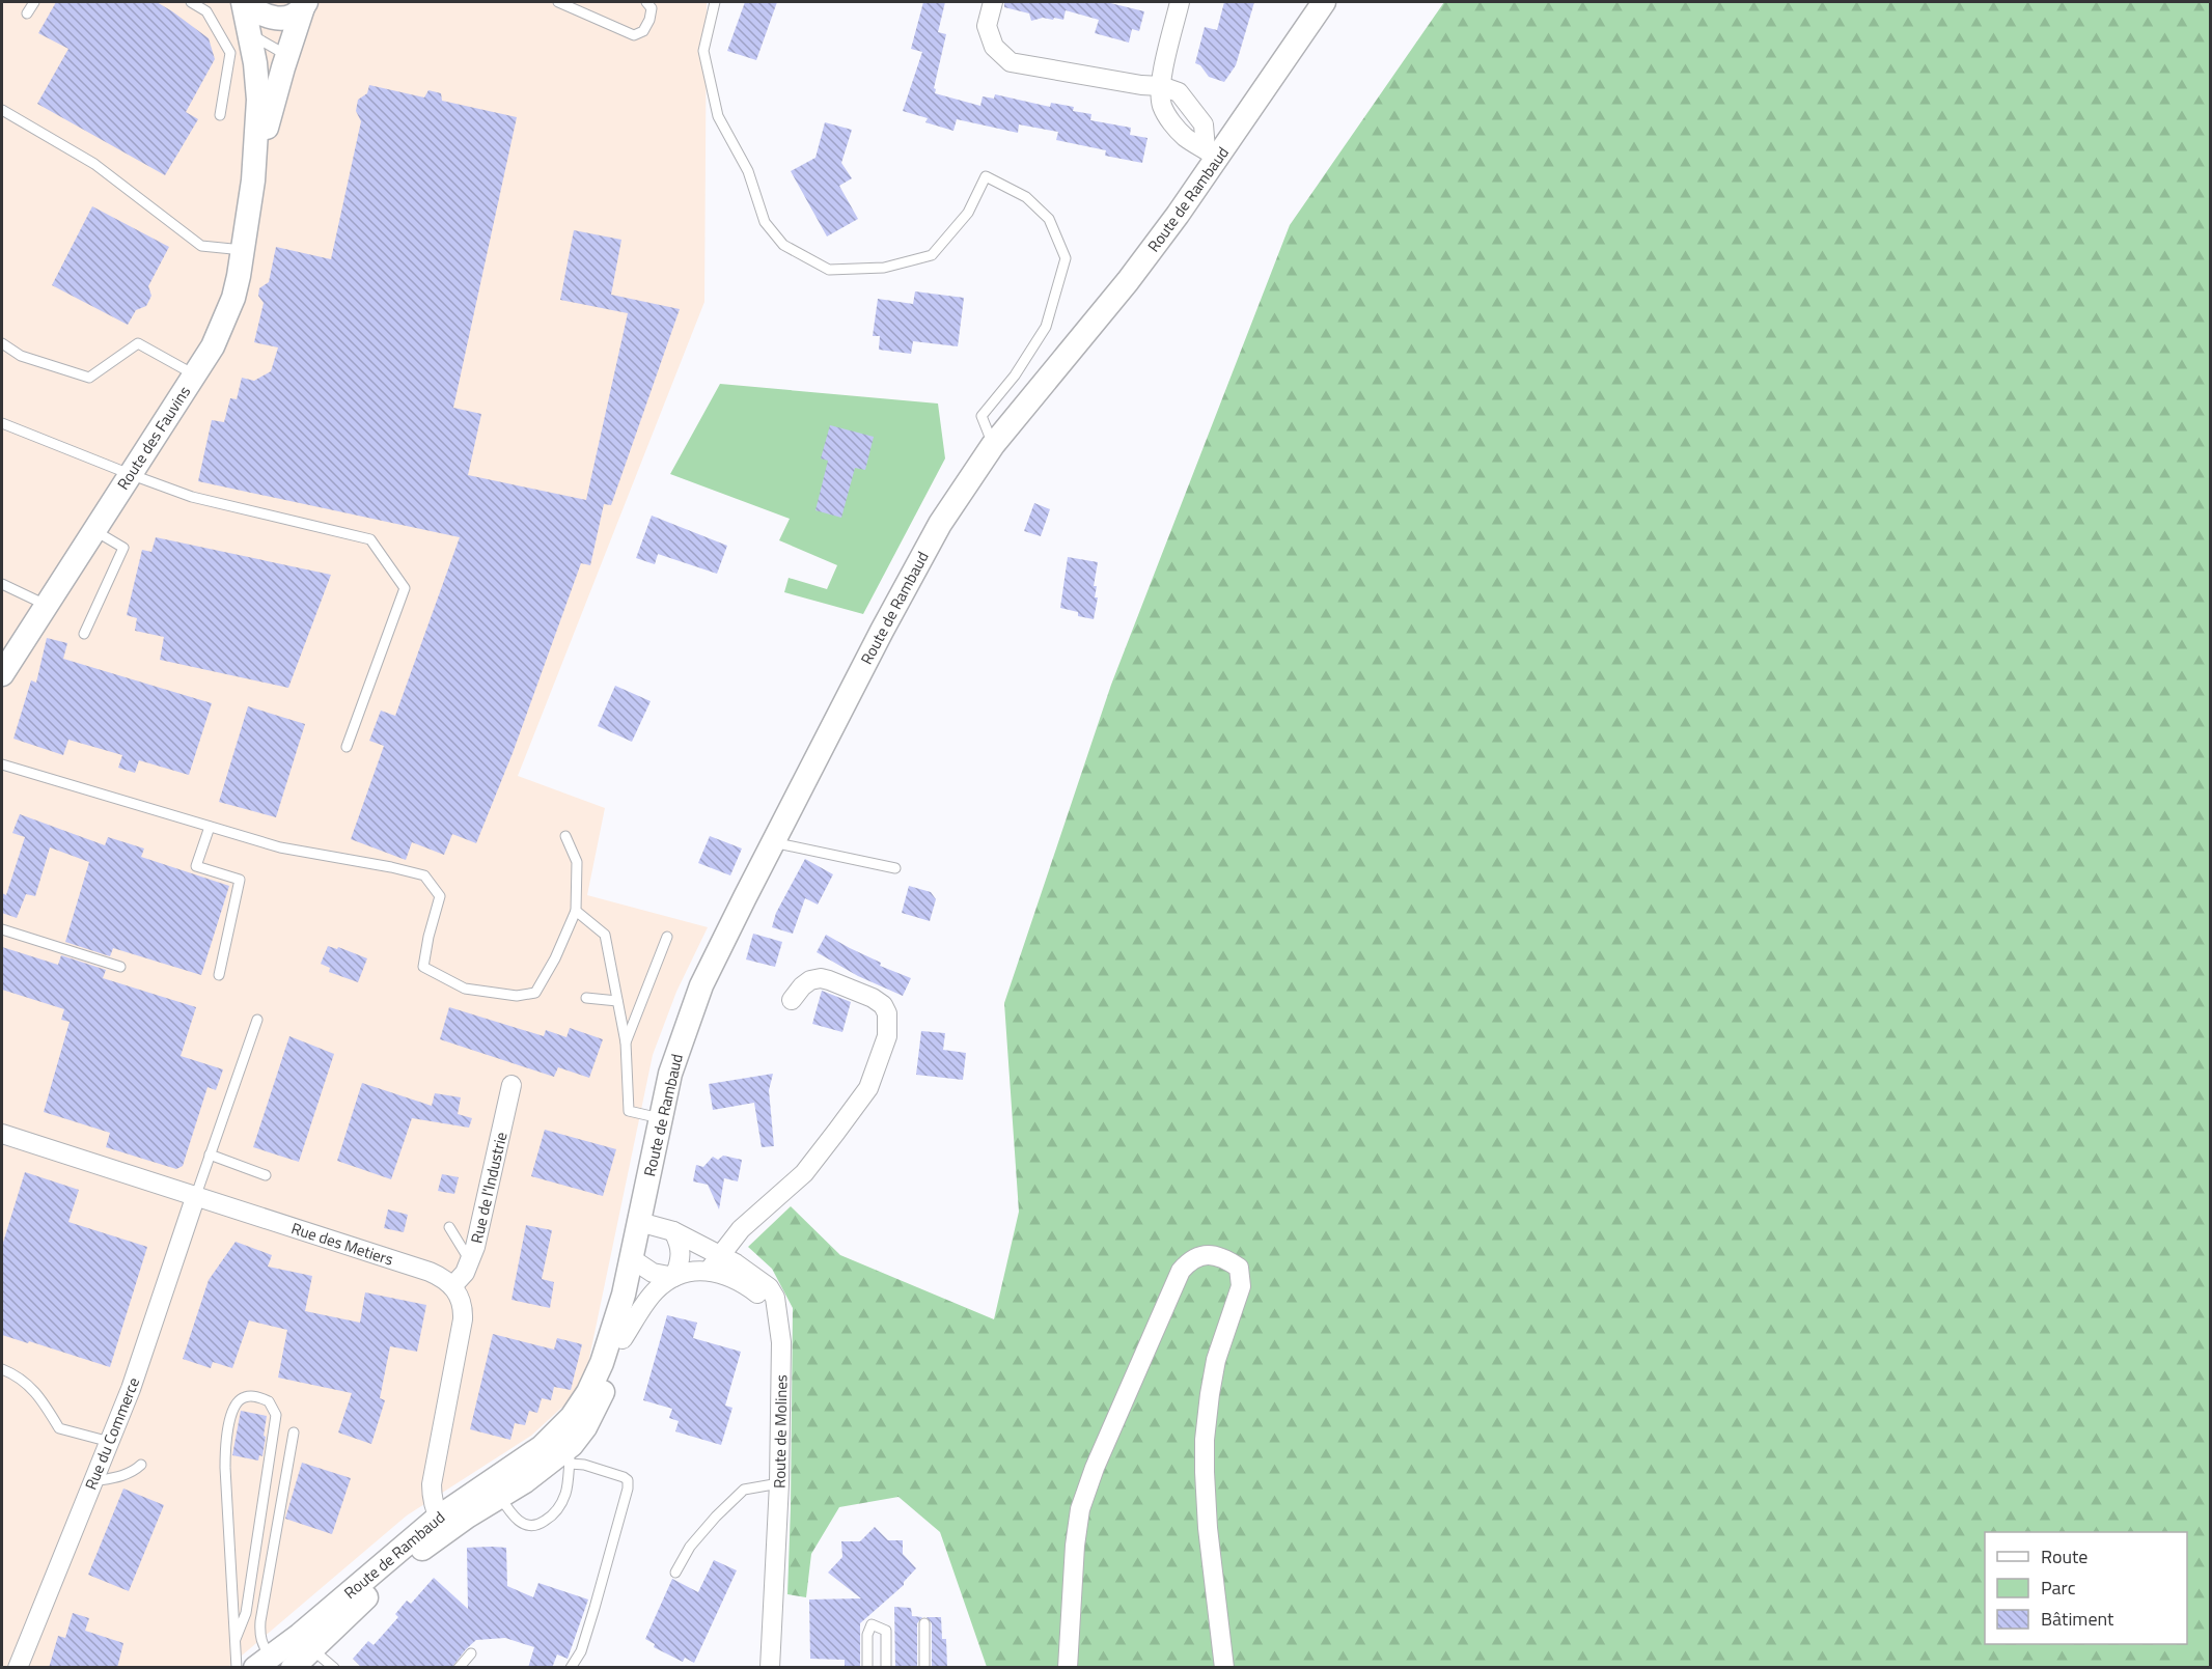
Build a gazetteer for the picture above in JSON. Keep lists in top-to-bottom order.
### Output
{
  "streets": {
    "street": [
      "Route de Rambaud",
      "Route des Fauvins",
      "Rue de l'Industrie",
      "Rue des Metiers",
      "Route de Molines",
      "Rue du Commerce"
    ]
  },
  "crossings": [
    ["Route de Rambaud", "Route de Molines"],
    ["Rue de l'Industrie", "Rue des Metiers"],
    ["Rue des Metiers", "Rue du Commerce"]
  ],
  "legend": ["Route", "Parc", "Bâtiment"]
}
